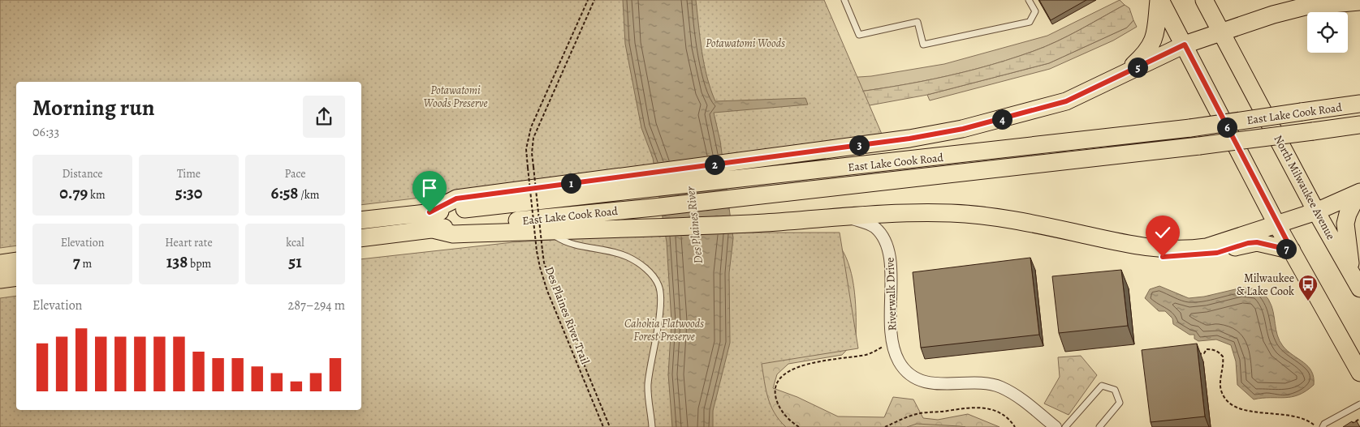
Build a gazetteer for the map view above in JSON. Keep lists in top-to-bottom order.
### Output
{
  "streets": {
    "main road": ["East Lake Cook Road", "North Milwaukee Avenue"],
    "street": ["Riverwalk Drive"],
    "path": ["Des Plaines River Trail"]
  },
  "water": ["Des Plaines River"],
  "parks": ["Potawatomi Woods", "Potawatomi Woods Preserve", "Cahokia Flatwoods Forest Preserve"],
  "places": {
    "bus stop": ["Milwaukee & Lake Cook"]
  },
  "page": {
    "pins": [
      "5",
      "4",
      "6",
      "3",
      "2",
      "1",
      "7"
    ],
    "heading": ["Morning run", "06:33"],
    "stats": [
      ["Distance", "0.79 km"],
      ["Time", "5:30"],
      ["Pace", "6:58 /km"],
      ["Elevation", "7 m"],
      ["Heart rate", "138 bpm"],
      ["kcal", "51"]
    ],
    "chart": ["Elevation", "287–294 m"]
  }
}
